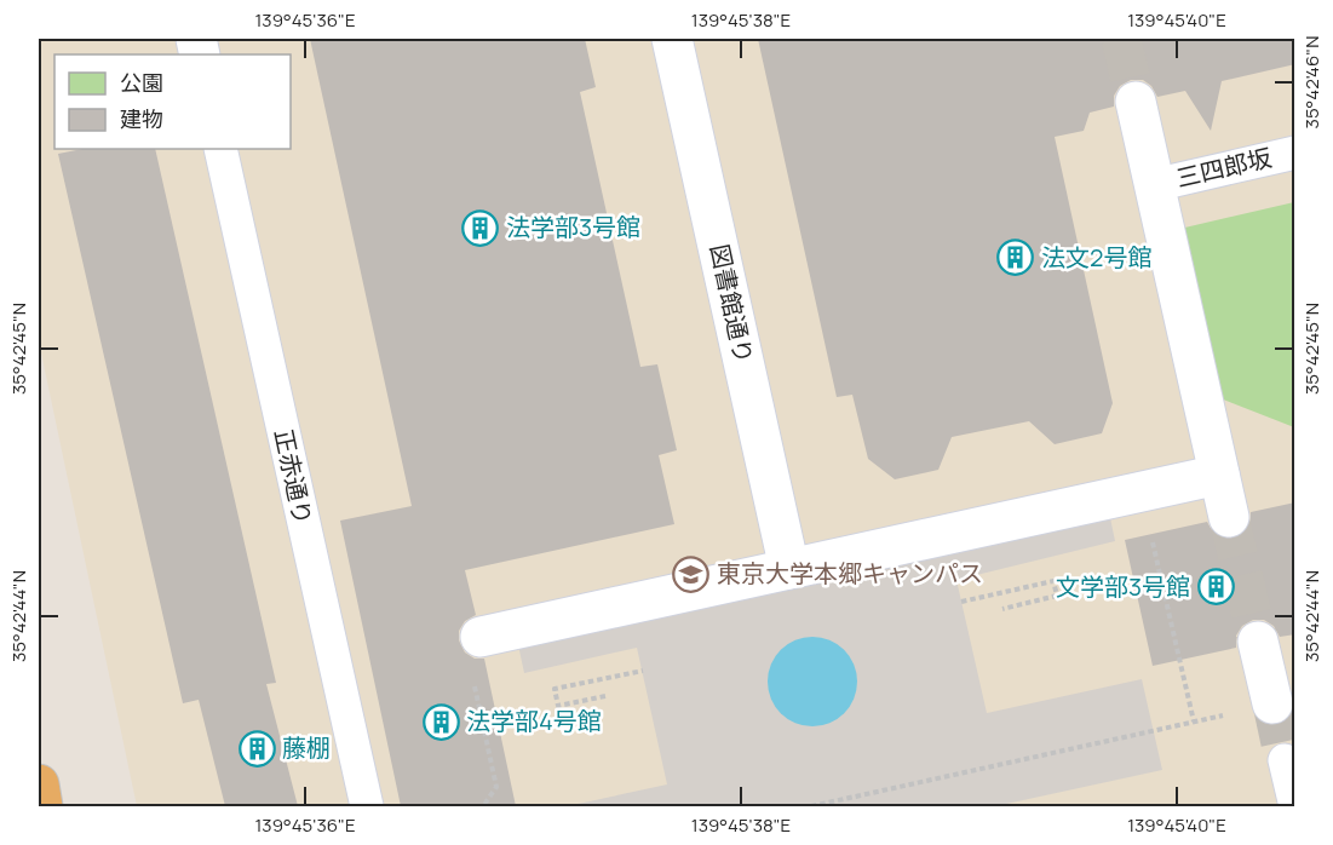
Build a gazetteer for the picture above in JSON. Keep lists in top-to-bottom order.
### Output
{
  "streets": {
    "street": ["図書館通り"],
    "lane": ["三四郎坂", "正赤通り"]
  },
  "places": {
    "building": [
      "法学部3号館",
      "法文2号館",
      "文学部3号館",
      "法学部4号館",
      "藤棚"
    ],
    "school or university": ["東京大学本郷キャンパス"]
  },
  "legend": ["公園", "建物"],
  "coordinates": [
    "139°45'36\"E",
    "139°45'38\"E",
    "139°45'40\"E",
    "35°42'46\"N",
    "35°42'45\"N",
    "35°42'44\"N"
  ]
}
